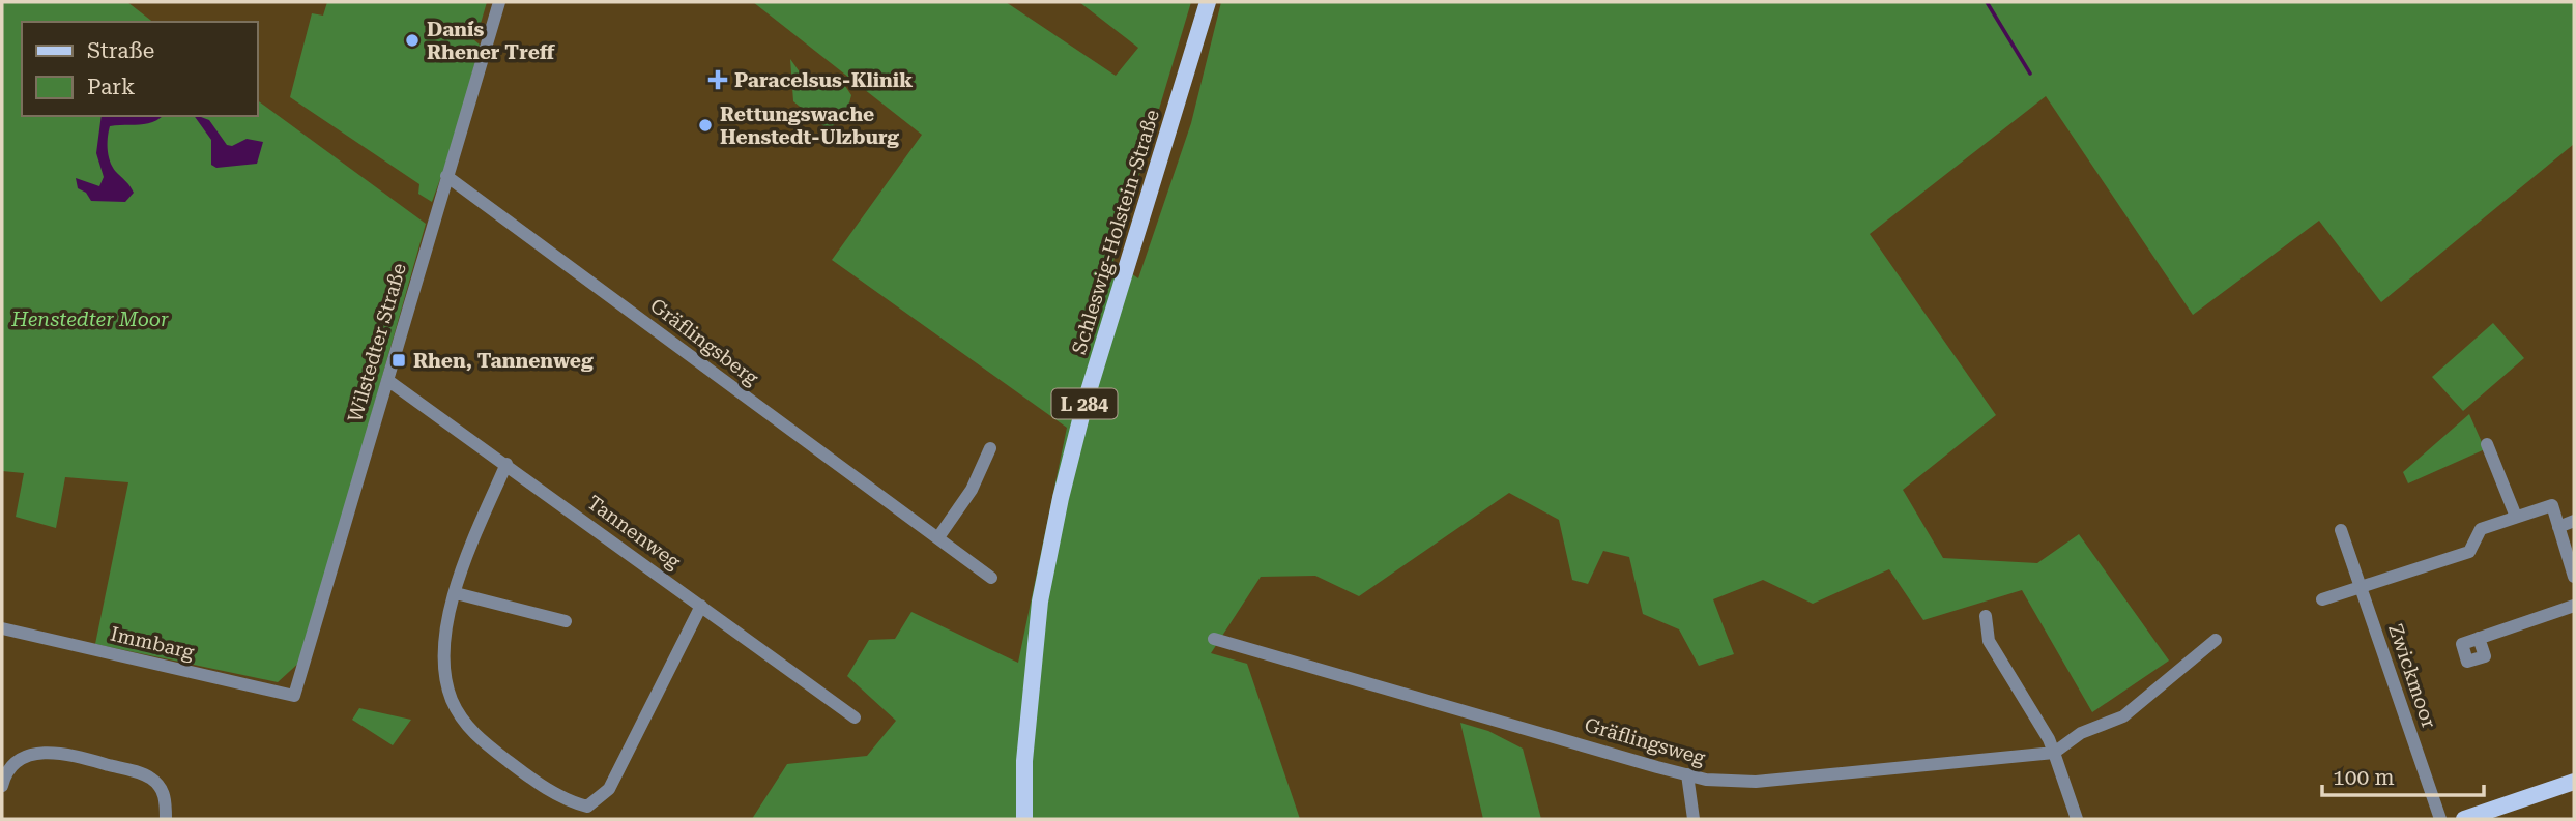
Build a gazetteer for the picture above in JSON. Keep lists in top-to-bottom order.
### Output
{
  "streets": {
    "main road": ["Schleswig-Holstein-Straße", "L 284"],
    "street": [
      "Gräflingsberg",
      "Wilstedter Straße",
      "Tannenweg",
      "Immbarg",
      "Zwickmoor",
      "Gräflingsweg"
    ]
  },
  "crossings": [
    ["Gräflingsberg", "Wilstedter Straße"],
    ["Wilstedter Straße", "Tannenweg"],
    ["Wilstedter Straße", "Immbarg"]
  ],
  "parks": ["Henstedter Moor"],
  "places": {
    "other": ["Dani´s Rhener Treff", "Rettungswache Henstedt-Ulzburg"],
    "health": ["Paracelsus-Klinik"],
    "transit": ["Rhen, Tannenweg"]
  },
  "legend": ["Straße", "Park"],
  "scale_bar": "100 m"
}
